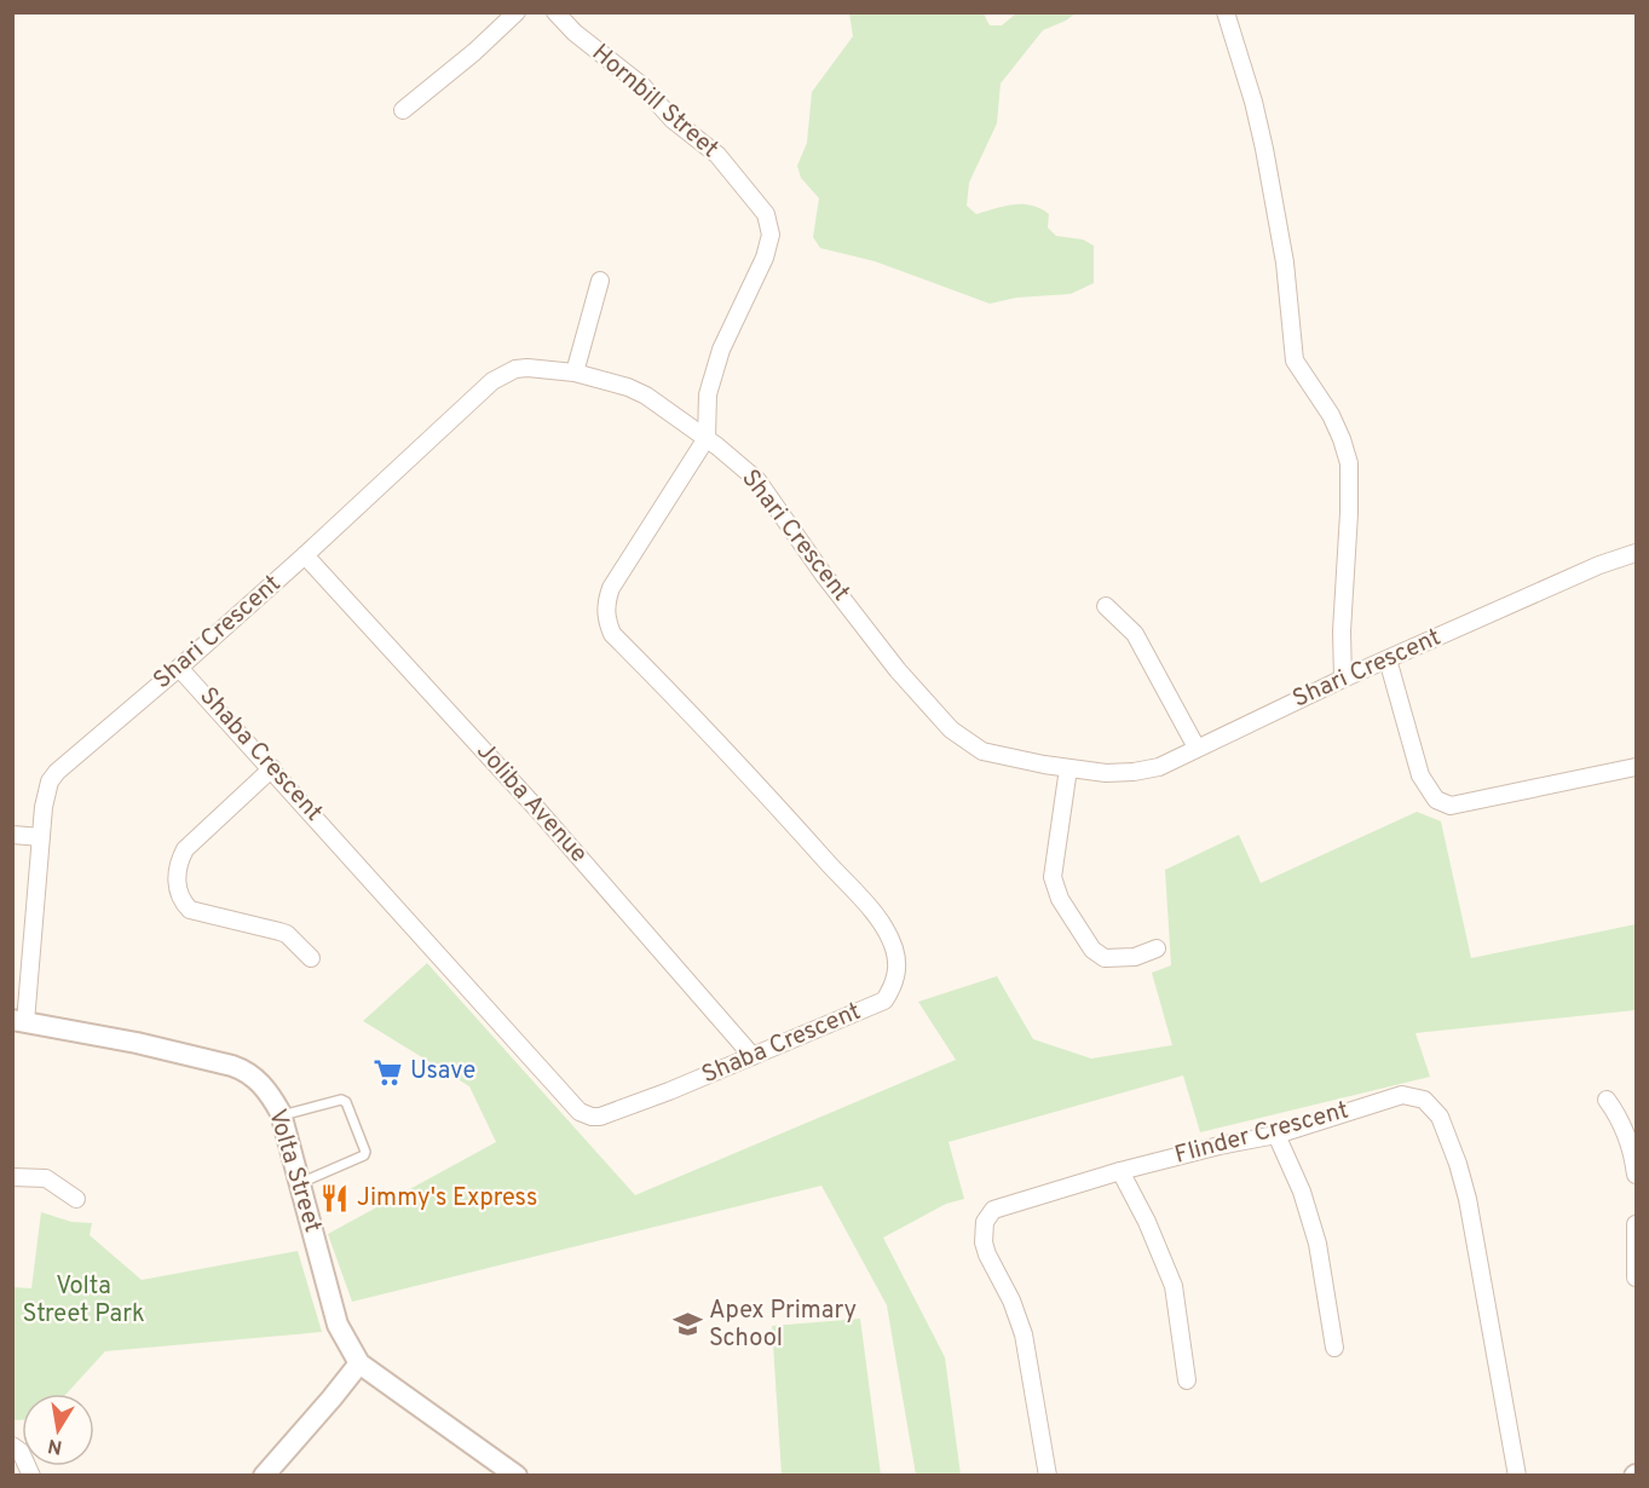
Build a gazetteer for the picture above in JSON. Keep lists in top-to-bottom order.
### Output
{
  "streets": {
    "street": [
      "Hornbill Street",
      "Shari Crescent",
      "Shaba Crescent",
      "Joliba Avenue",
      "Flinder Crescent",
      "Volta Street"
    ]
  },
  "crossings": [
    ["Hornbill Street", "Shari Crescent"],
    ["Hornbill Street", "Shaba Crescent"],
    ["Shari Crescent", "Shaba Crescent"],
    ["Shari Crescent", "Joliba Avenue"],
    ["Shari Crescent", "Volta Street"],
    ["Shaba Crescent", "Joliba Avenue"]
  ],
  "parks": ["Volta Street Park"],
  "places": {
    "supermarket": ["Usave"],
    "restaurant": ["Jimmy's Express"],
    "school or university": ["Apex Primary School"]
  },
  "north": "bottom"
}
